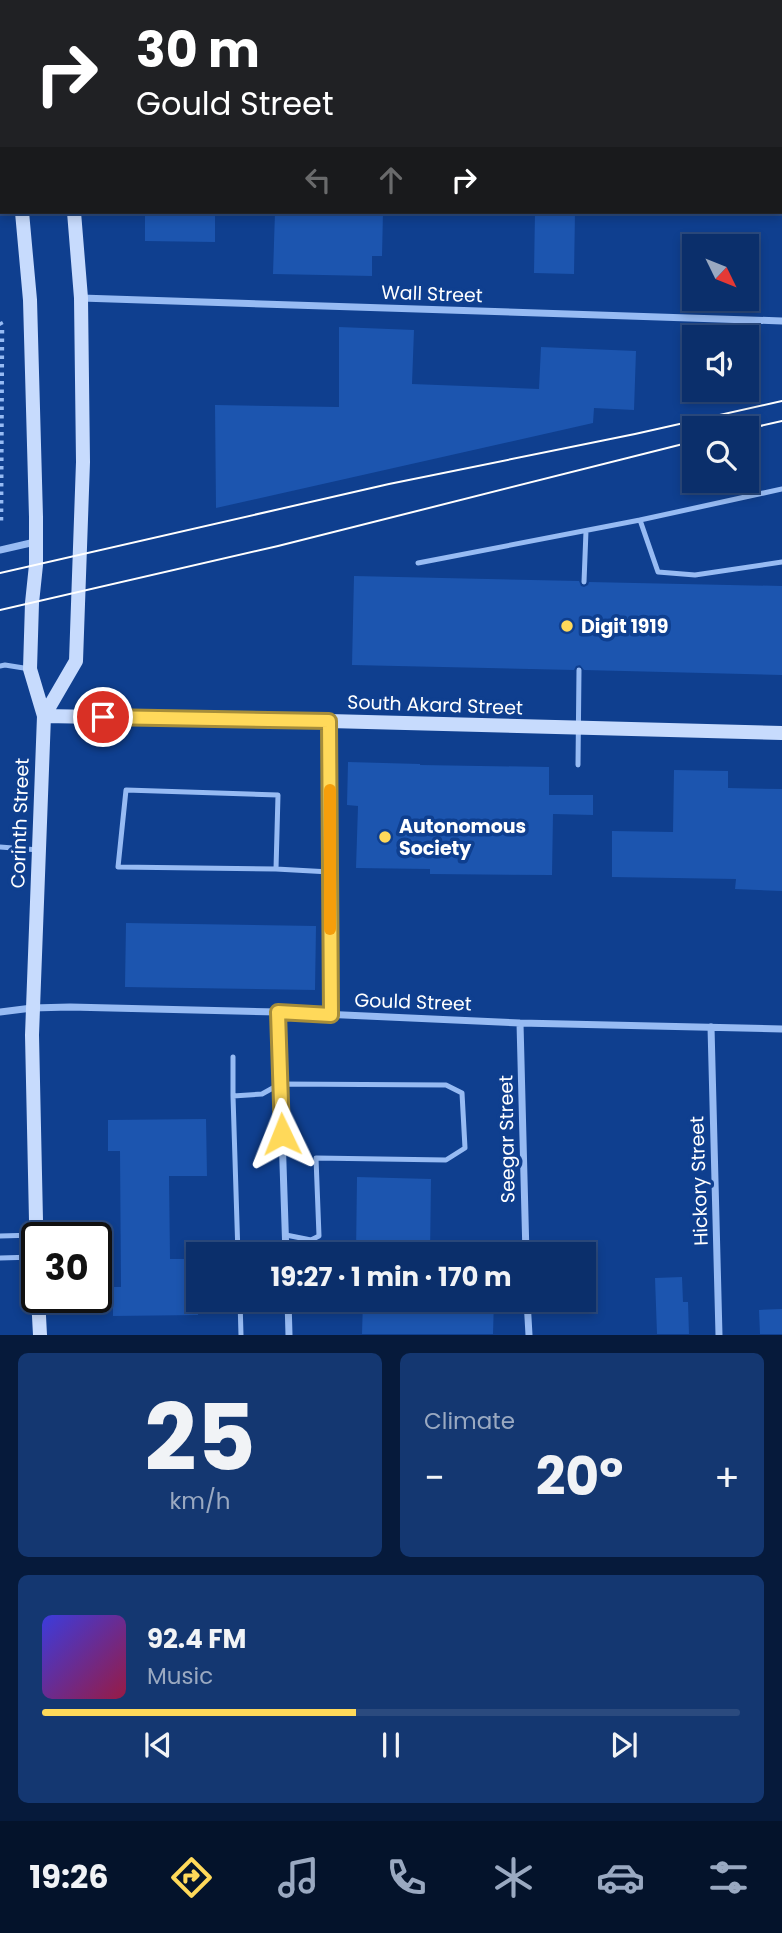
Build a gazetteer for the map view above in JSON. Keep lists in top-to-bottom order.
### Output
{
  "streets": {
    "main road": ["South Akard Street", "Corinth Street"],
    "street": [
      "Wall Street",
      "Gould Street",
      "Seegar Street",
      "Hickory Street"
    ]
  },
  "crossings": [
    ["Wall Street", "Corinth Street"],
    ["South Akard Street", "Corinth Street"],
    ["Corinth Street", "Gould Street"],
    ["Gould Street", "Seegar Street"],
    ["Gould Street", "Hickory Street"]
  ],
  "places": ["Digit 1919", "Autonomous Society"],
  "north": "bottom right",
  "page": {
    "turn": ["30 m", "Gould Street"],
    "limit": "30",
    "trip": "19:27 · 1 min · 170 m",
    "tile": [
      ["25", "km/h"],
      "Climate"
    ],
    "heat": ["−", "20°", "+"],
    "song": ["92.4 FM", "Music"],
    "tabs": "19:26"
  }
}
